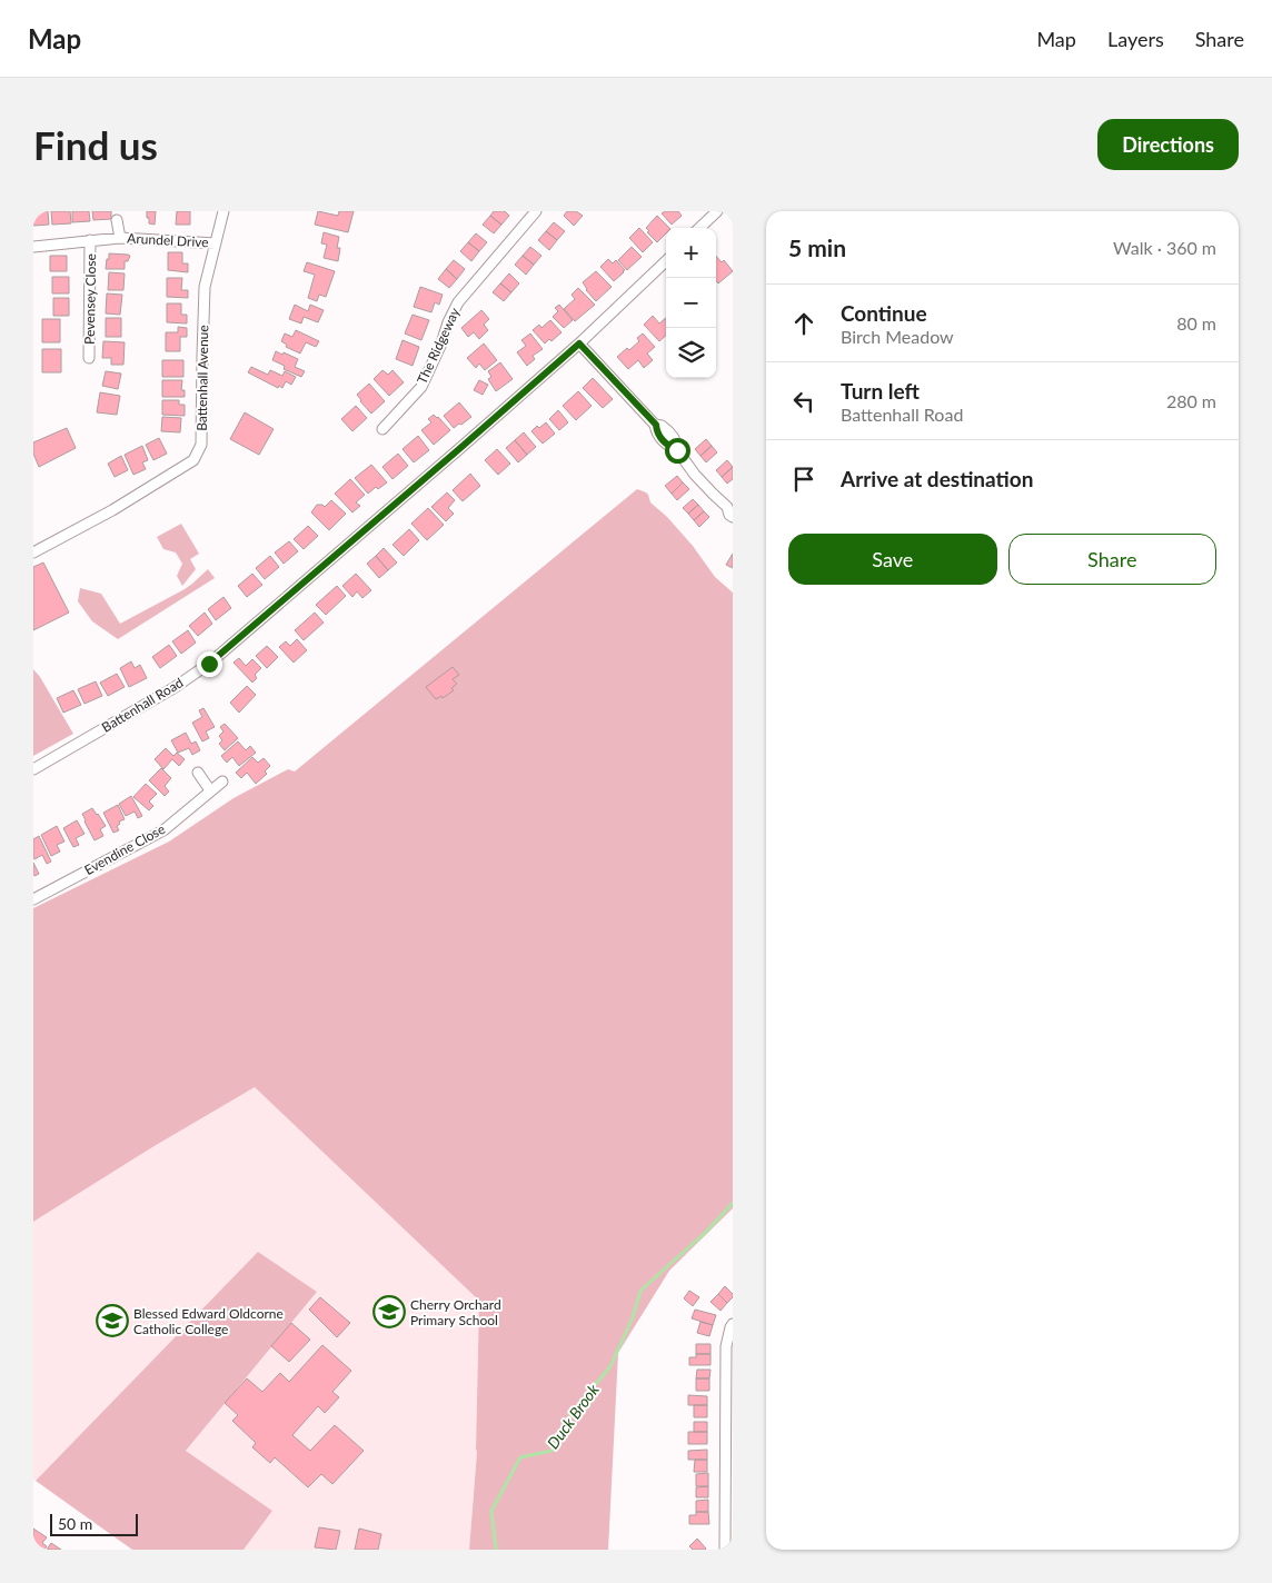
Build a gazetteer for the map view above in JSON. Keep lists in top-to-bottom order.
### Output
{
  "streets": {
    "street": [
      "Arundel Drive",
      "Pevensey Close",
      "The Ridgeway",
      "Battenhall Avenue",
      "Battenhall Road",
      "Evendine Close"
    ]
  },
  "crossings": [
    ["Arundel Drive", "Pevensey Close"],
    ["Arundel Drive", "Battenhall Avenue"]
  ],
  "water": ["Duck Brook"],
  "places": {
    "school or university": ["Cherry Orchard Primary School", "Blessed Edward Oldcorne Catholic College"]
  },
  "scale_bar": "50 m",
  "page": {
    "header": "Map",
    "nav": ["Map", "Layers", "Share"],
    "buttons": [
      "Directions",
      ["Save", "Share"]
    ],
    "title": "Find us",
    "heading": ["5 min", "Walk · 360 m"],
    "map_buttons": ["+", "−"],
    "list": [
      ["Continue", "Birch Meadow", "80 m"],
      ["Turn left", "Battenhall Road", "280 m"],
      "Arrive at destination"
    ],
    "scale": "50 m"
  }
}
